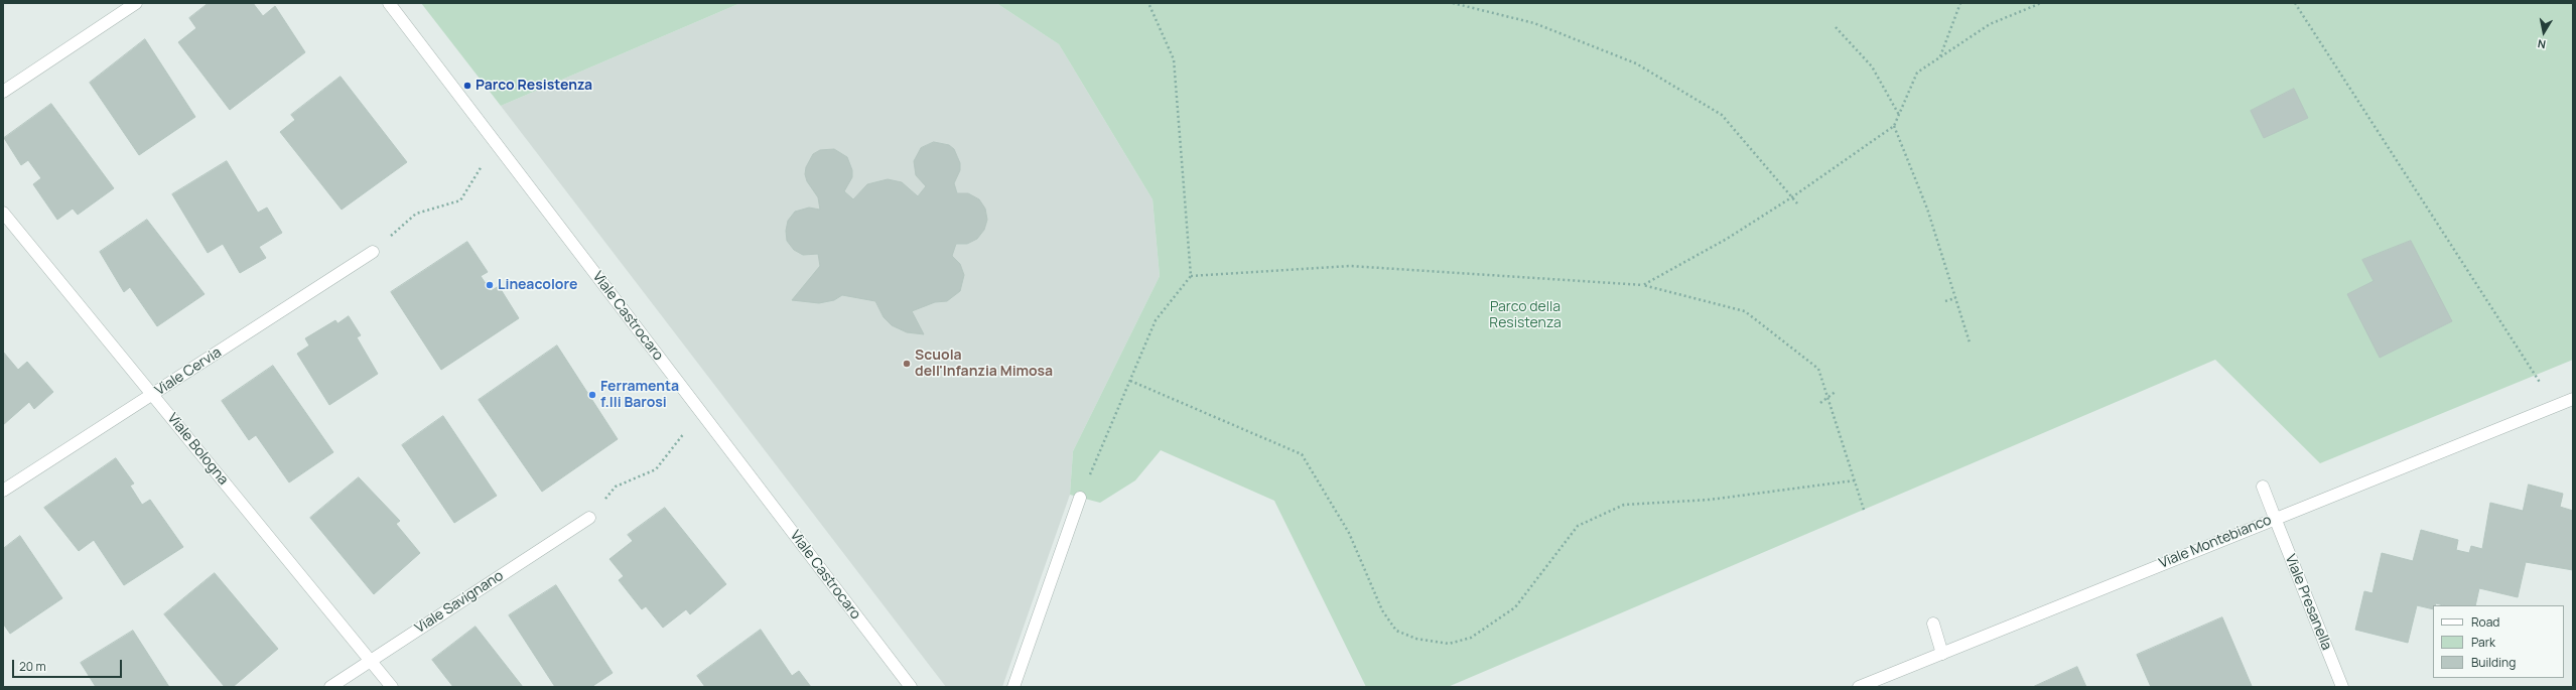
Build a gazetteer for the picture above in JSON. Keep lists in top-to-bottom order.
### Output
{
  "streets": {
    "street": [
      "Viale Castrocaro",
      "Viale Cervia",
      "Viale Bologna",
      "Viale Montebianco",
      "Viale Savignano",
      "Viale Presanella"
    ]
  },
  "crossings": [
    ["Viale Cervia", "Viale Bologna"],
    ["Viale Bologna", "Viale Savignano"],
    ["Viale Montebianco", "Viale Presanella"]
  ],
  "parks": ["Parco della Resistenza"],
  "places": [
    "Parco Resistenza",
    "Lineacolore",
    "Scuola dell'Infanzia Mimosa",
    "Ferramenta f.lli Barosi"
  ],
  "legend": ["Road", "Park", "Building"],
  "scale_bar": "20 m",
  "north": "bottom"
}
